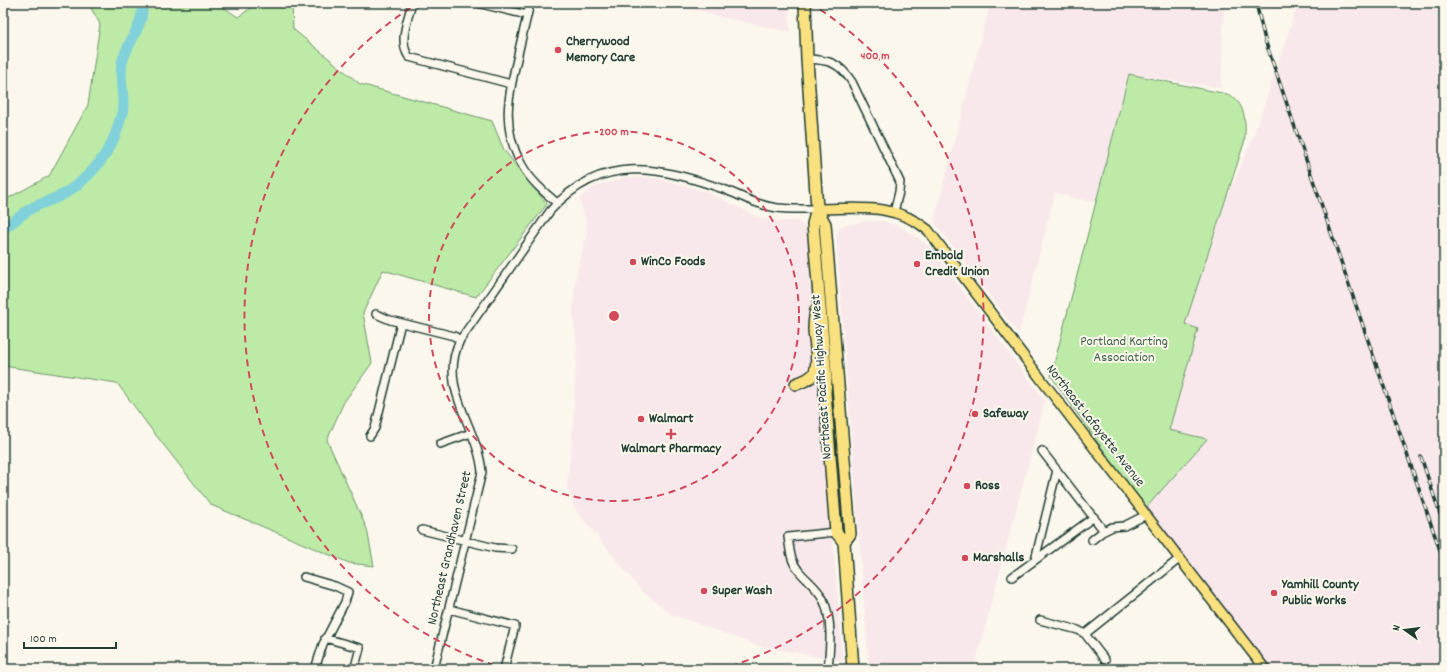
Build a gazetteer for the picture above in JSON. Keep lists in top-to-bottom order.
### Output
{
  "streets": {
    "highway": ["Northeast Pacific Highway West"],
    "main road": ["Northeast Lafayette Avenue"],
    "street": ["Northeast Grandhaven Street"]
  },
  "crossings": [
    ["Northeast Pacific Highway West", "Northeast Lafayette Avenue"],
    ["Northeast Pacific Highway West", "Northeast Grandhaven Street"],
    ["Northeast Lafayette Avenue", "Northeast Grandhaven Street"]
  ],
  "parks": ["Portland Karting Association"],
  "places": {
    "other": [
      "Cherrywood Memory Care",
      "WinCo Foods",
      "Embold Credit Union",
      "Safeway",
      "Walmart",
      "Ross",
      "Marshalls",
      "Super Wash",
      "Yamhill County Public Works"
    ],
    "health": ["Walmart Pharmacy"]
  },
  "scale_bar": "100 m",
  "north": "left",
  "rings": ["400 m", "200 m"]
}
